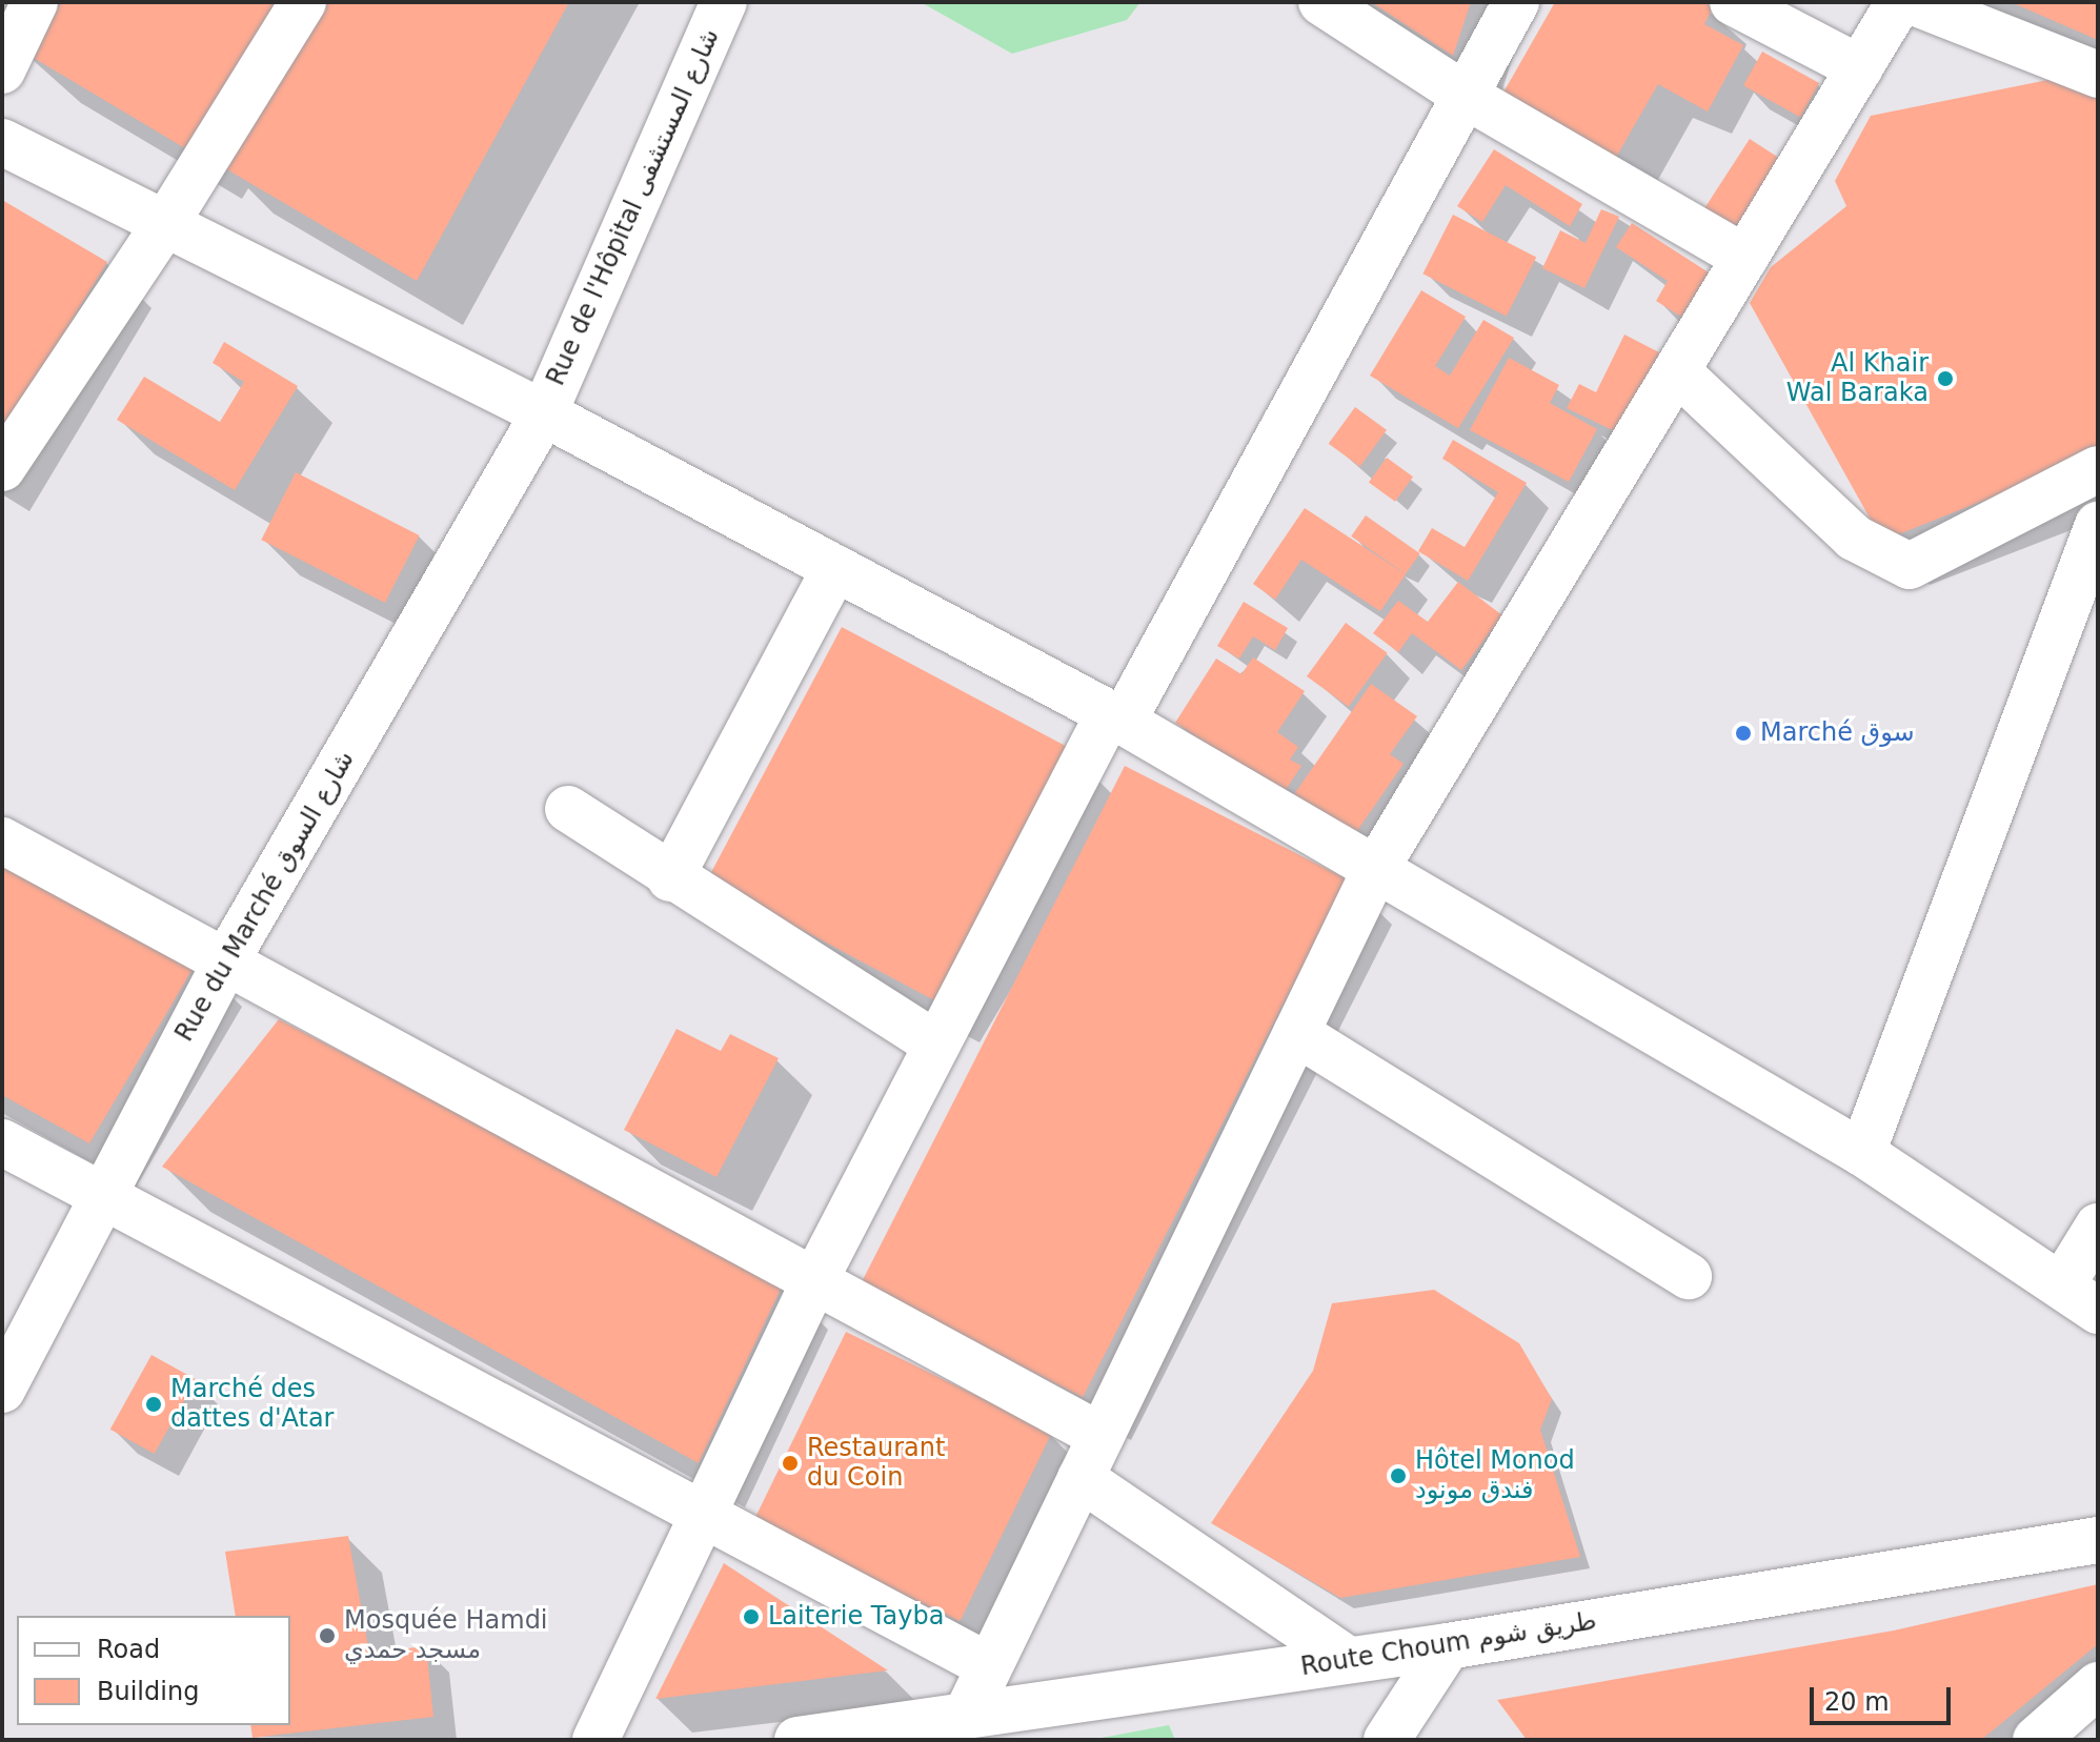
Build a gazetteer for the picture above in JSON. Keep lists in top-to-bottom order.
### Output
{
  "streets": {
    "main road": ["Rue de l'Hôpital شارع المستشفى", "Rue du Marché شارع السوق", "Route Choum طريق شوم"]
  },
  "crossings": [
    ["Rue de l'Hôpital شارع المستشفى", "Rue du Marché شارع السوق"]
  ],
  "places": [
    "Al Khair Wal Baraka",
    "Marché سوق",
    "Marché des dattes d'Atar",
    "Restaurant du Coin",
    "Hôtel Monod فندق مونود",
    "Laiterie Tayba",
    "Mosquée Hamdi مسجد حمدي"
  ],
  "legend": ["Road", "Building"],
  "scale_bar": "20 m"
}
